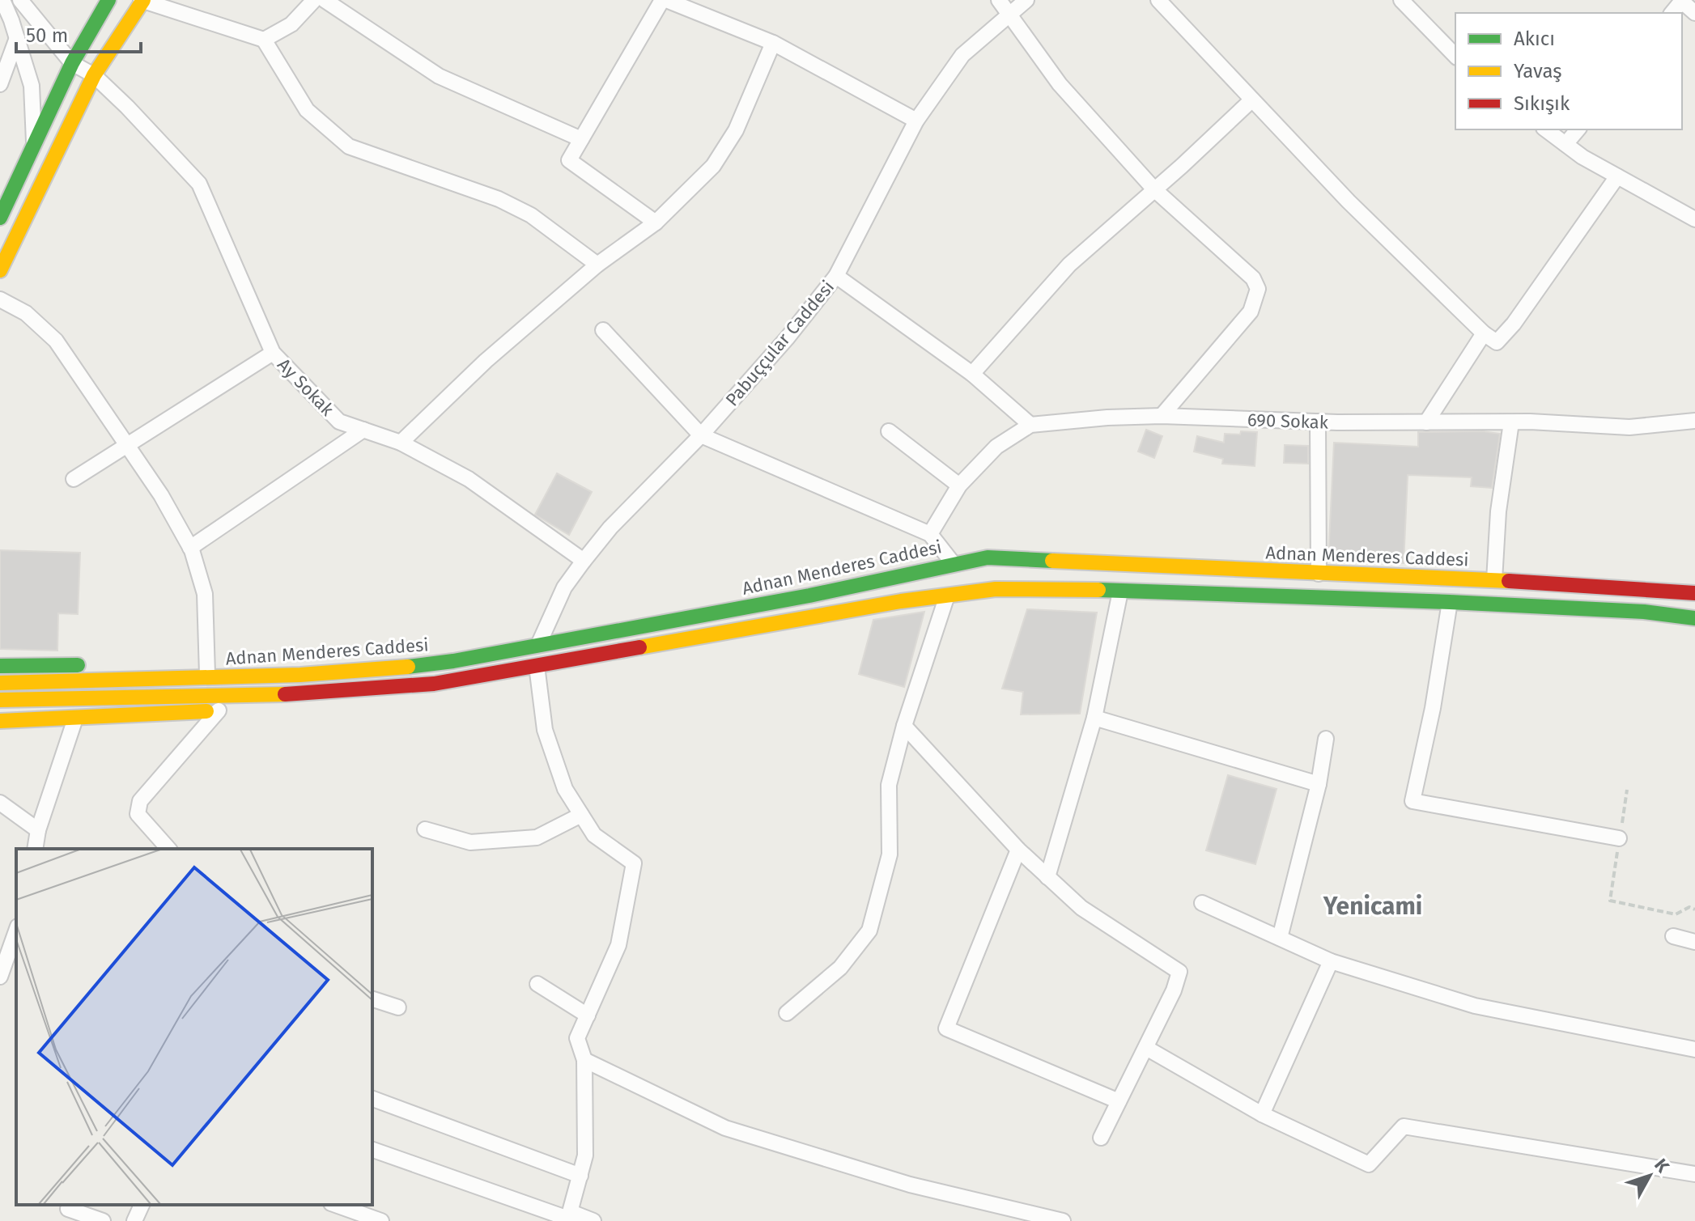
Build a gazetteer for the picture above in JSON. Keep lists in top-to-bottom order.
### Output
{
  "streets": {
    "main road": ["Adnan Menderes Caddesi"],
    "street": ["Pabuççular Caddesi", "Ay Sokak", "690 Sokak"]
  },
  "crossings": [
    ["Pabuççular Caddesi", "Ay Sokak"],
    ["Pabuççular Caddesi", "Adnan Menderes Caddesi"]
  ],
  "districts": ["Yenicami"],
  "legend": ["Akıcı", "Yavaş", "Sıkışık"],
  "scale_bar": "50 m",
  "north": "top right"
}
